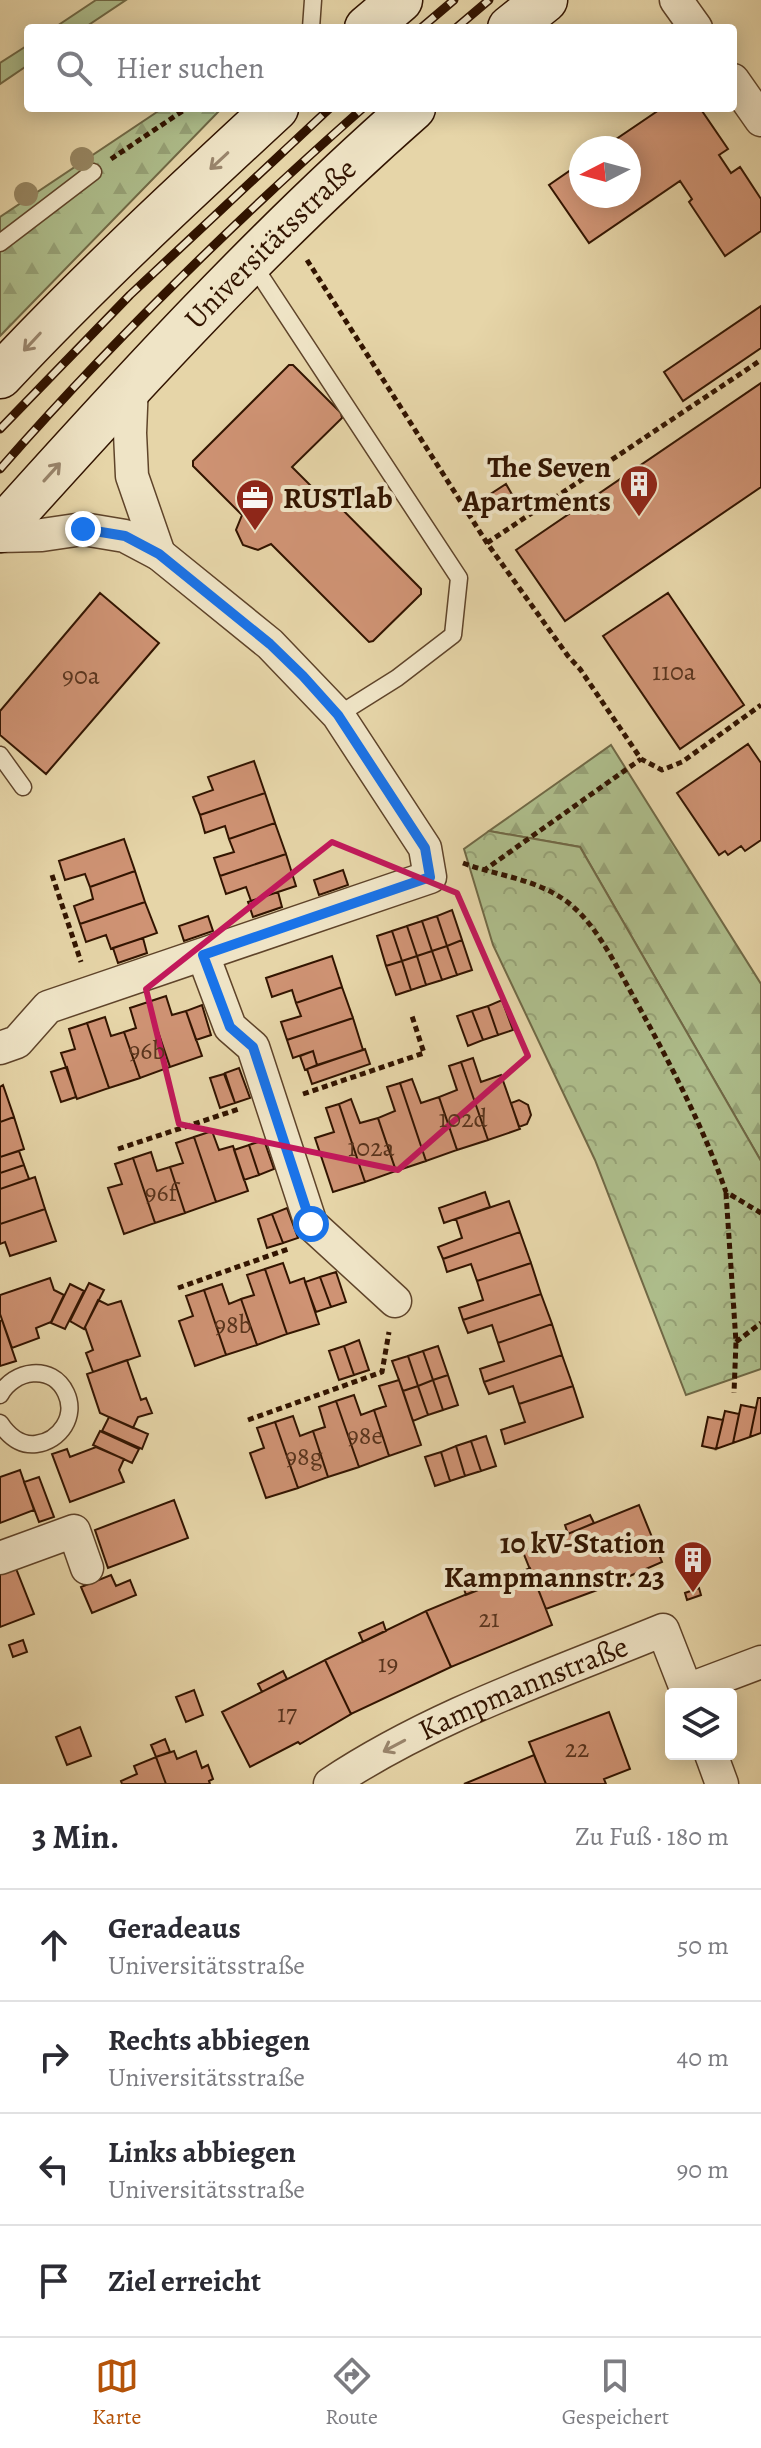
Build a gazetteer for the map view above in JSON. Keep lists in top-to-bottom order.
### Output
{
  "streets": {
    "main road": ["Universitätsstraße"],
    "street": ["Kampmannstraße"]
  },
  "one_way": ["Kampmannstraße"],
  "places": {
    "building": ["The Seven Apartments", "10 kV-Station Kampmannstr. 23"],
    "office": ["RUSTlab"]
  },
  "house_numbers": [
    "110a",
    "90a",
    "96b",
    "102d",
    "102a",
    "96f",
    "98b",
    "98e",
    "98g",
    "21",
    "19",
    "17",
    "22"
  ],
  "north": "left",
  "page": {
    "search": "Hier suchen",
    "heading": ["3 Min.", "Zu Fuß · 180 m"],
    "list": [
      ["Geradeaus", "Universitätsstraße", "50 m"],
      ["Rechts abbiegen", "Universitätsstraße", "40 m"],
      ["Links abbiegen", "Universitätsstraße", "90 m"],
      "Ziel erreicht"
    ],
    "nav": ["Karte", "Route", "Gespeichert"]
  }
}
